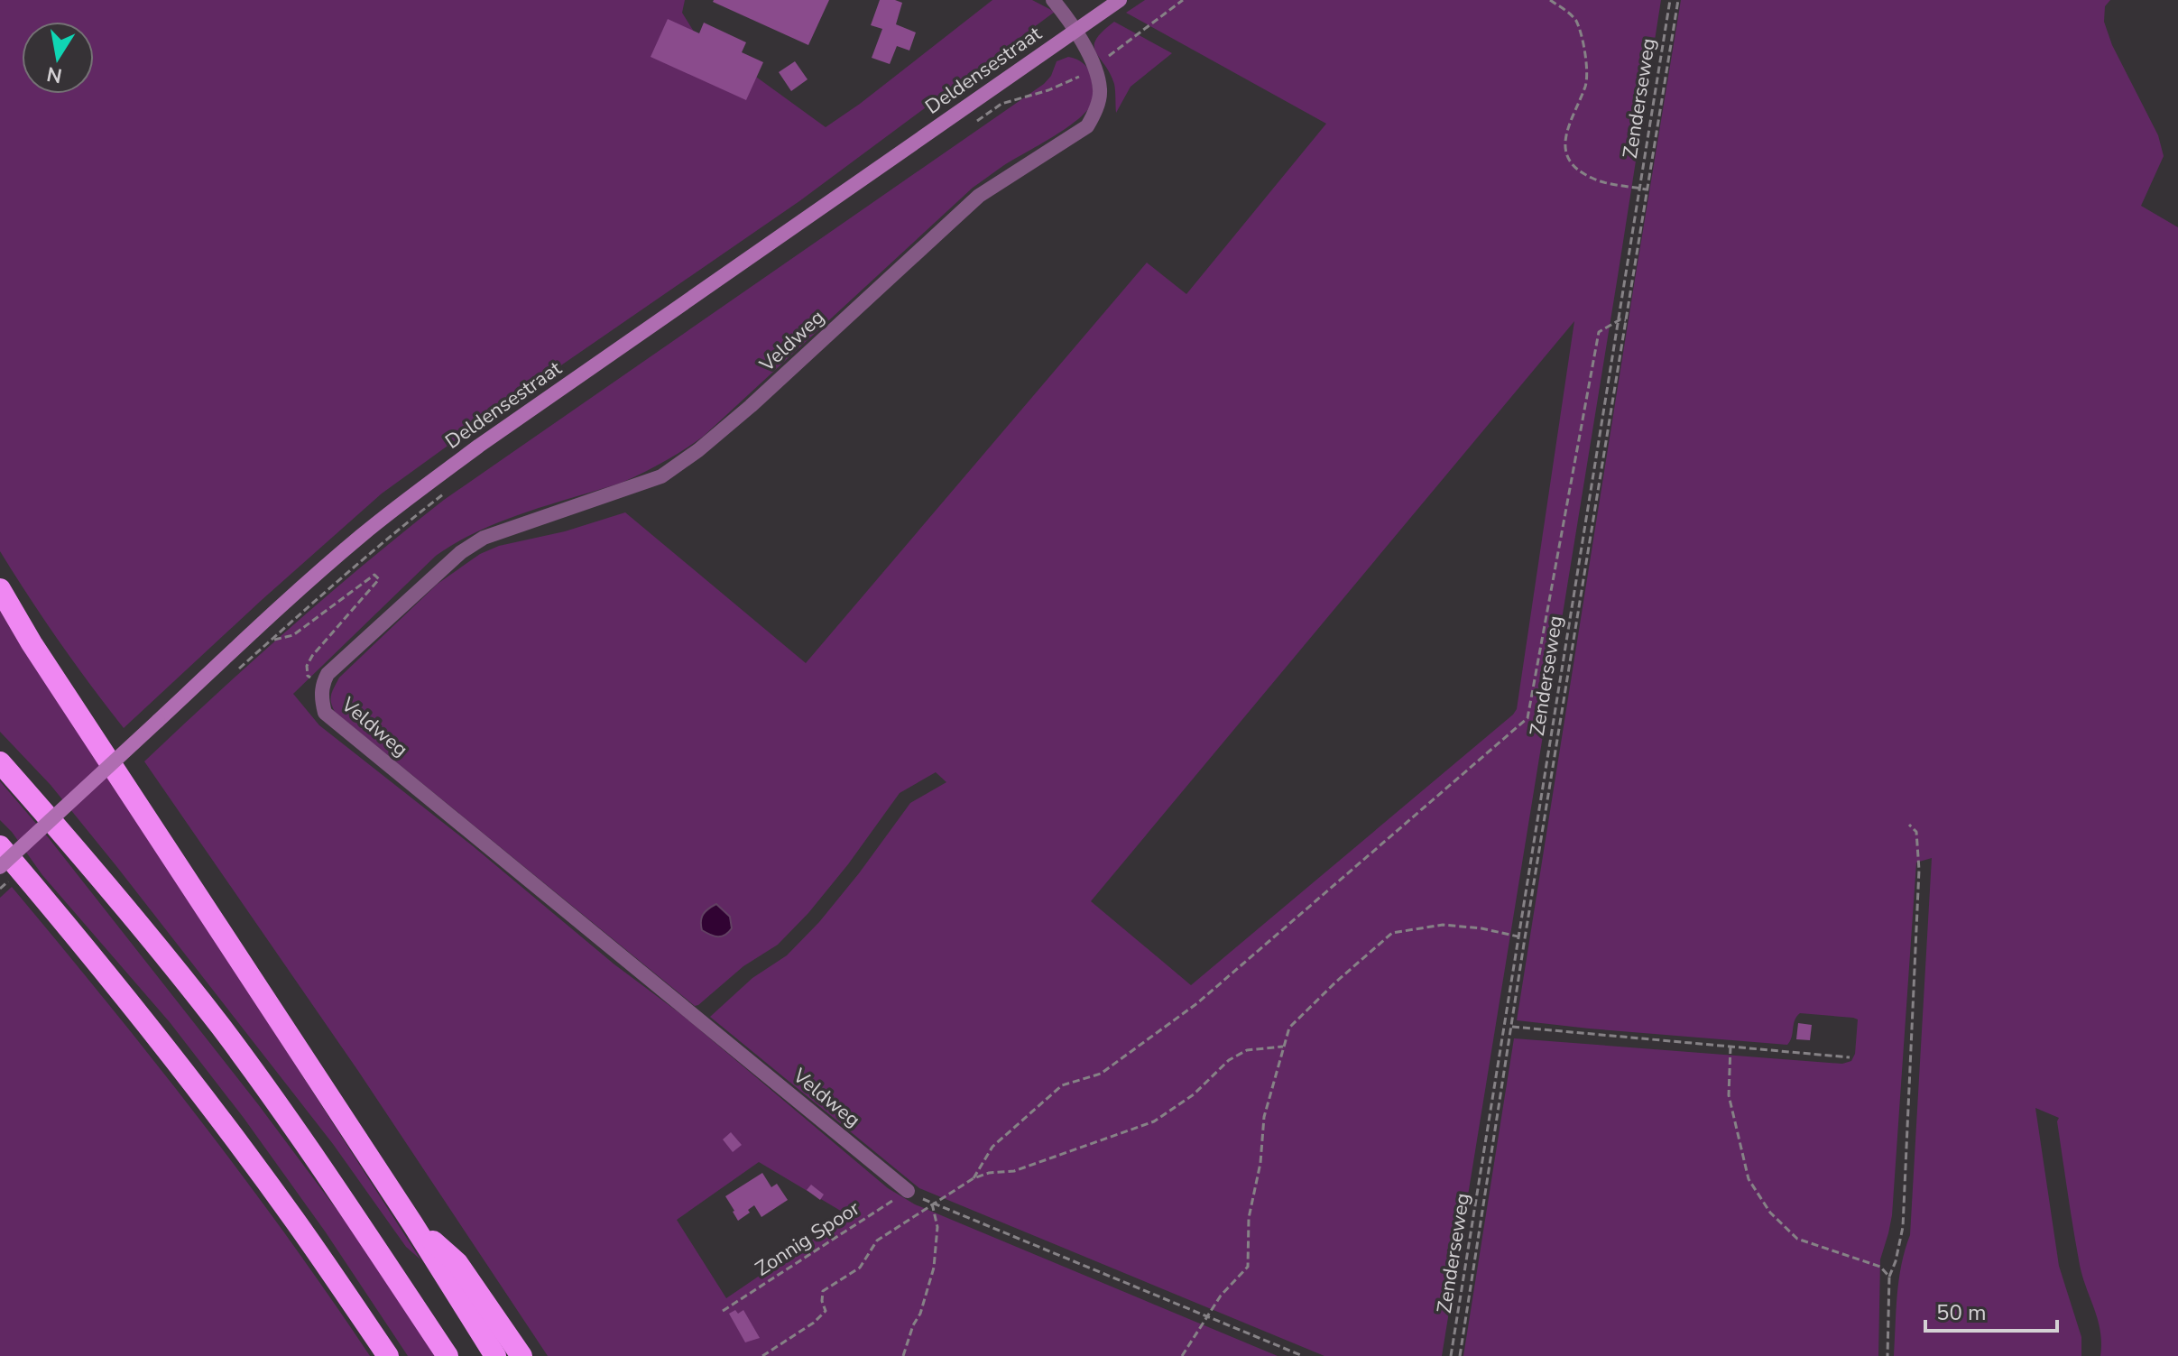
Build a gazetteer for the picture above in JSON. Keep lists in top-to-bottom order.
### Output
{
  "streets": {
    "street": ["Deldensestraat", "Veldweg"],
    "path": ["Zenderseweg", "Zonnig Spoor"]
  },
  "crossings": [
    ["Deldensestraat", "Veldweg"],
    ["Veldweg", "Zonnig Spoor"]
  ],
  "scale_bar": "50 m",
  "north": "bottom"
}
